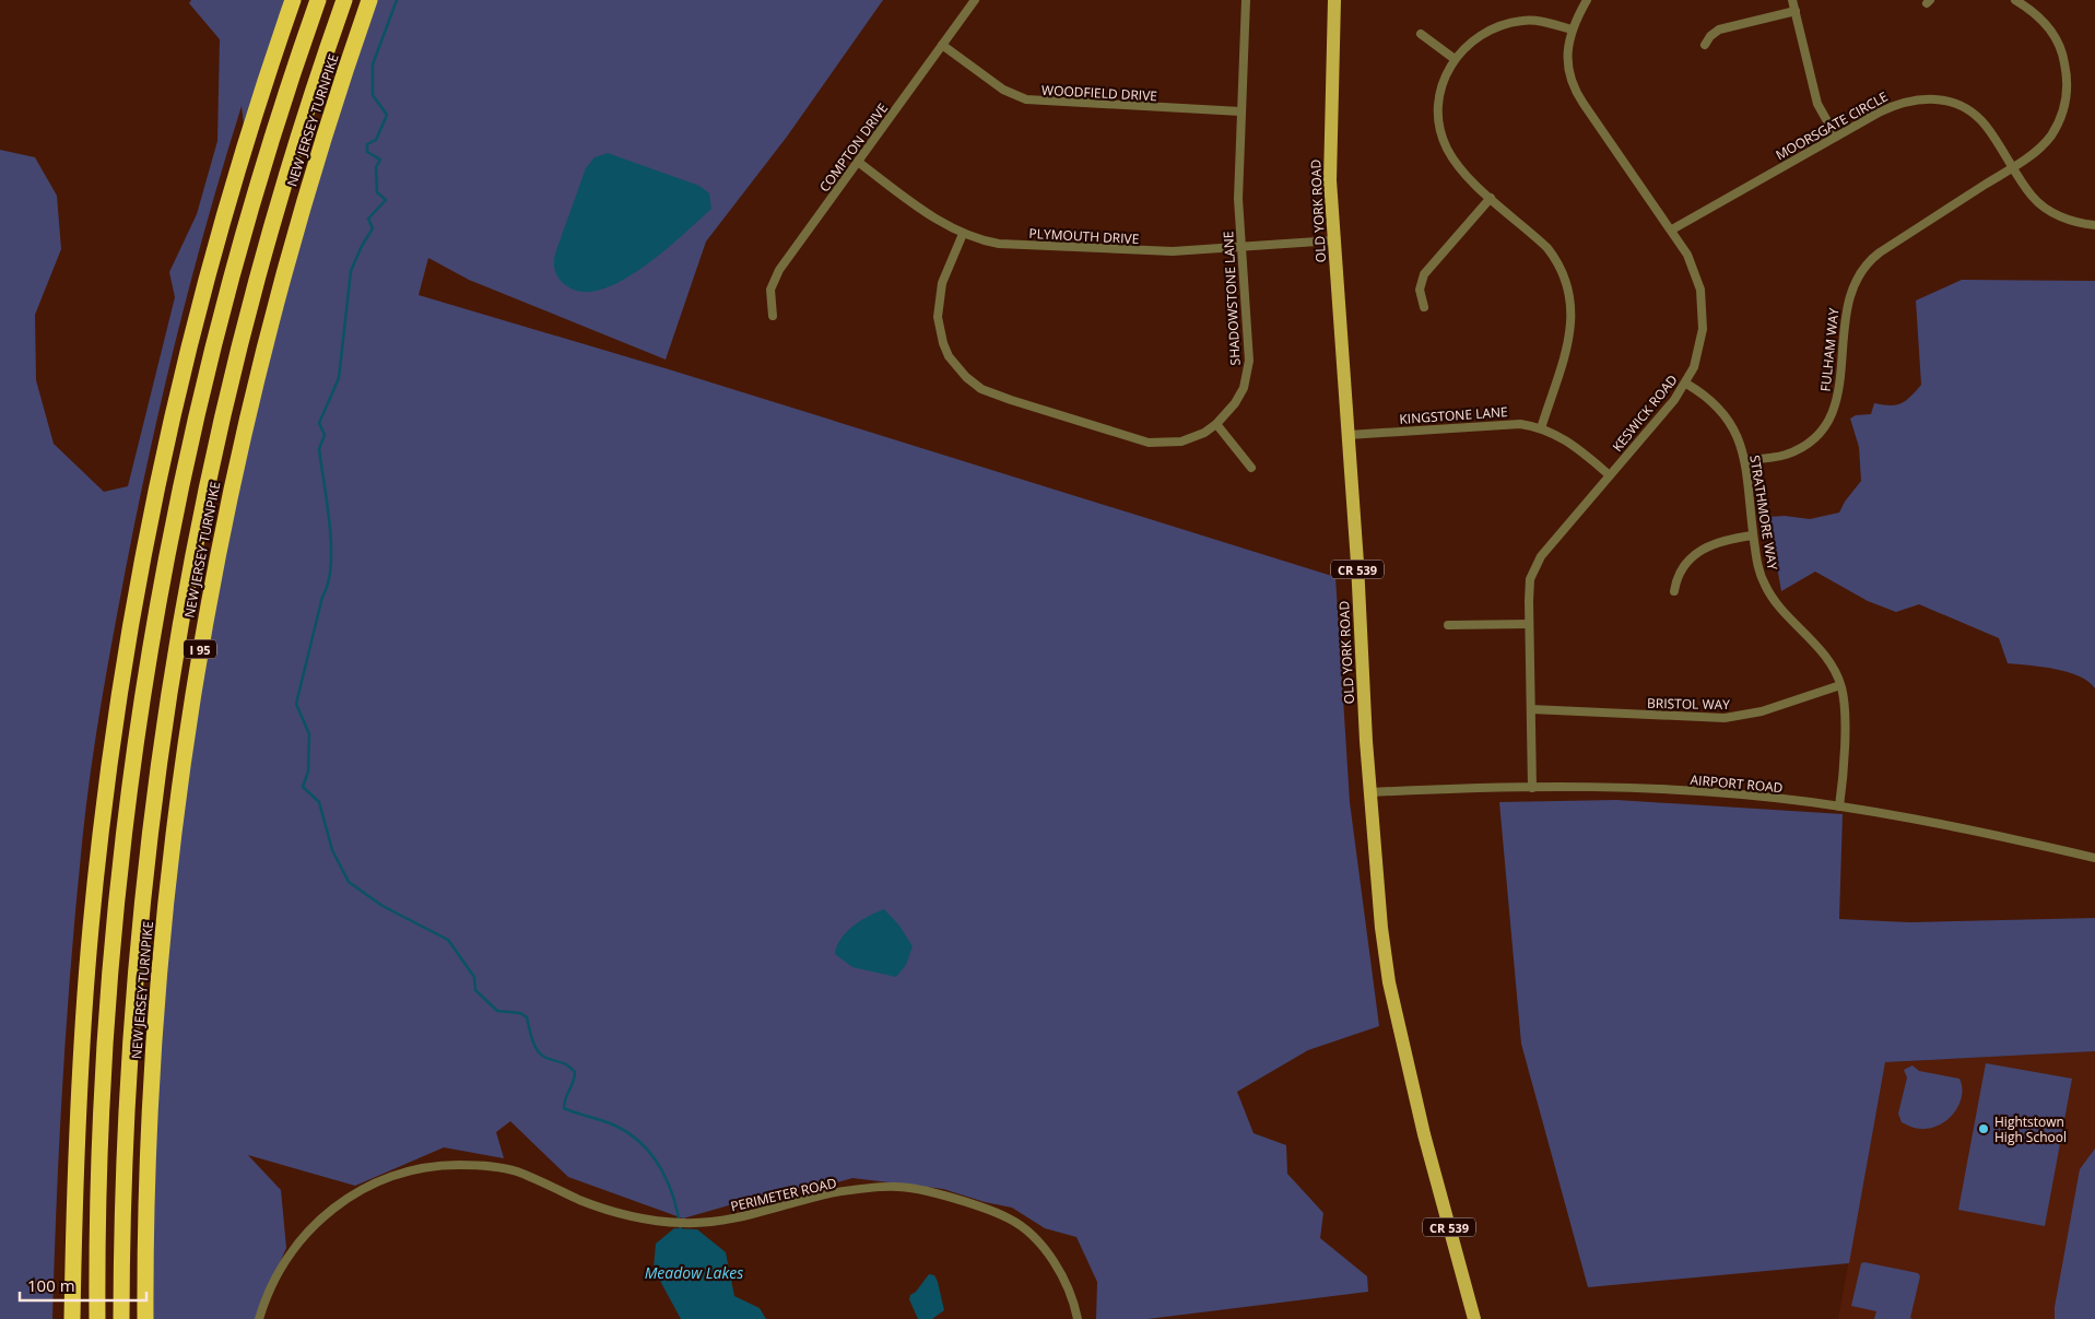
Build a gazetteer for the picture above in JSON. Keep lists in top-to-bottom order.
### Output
{
  "streets": {
    "highway": ["NEW JERSEY TURNPIKE", "I 95"],
    "main road": ["OLD YORK ROAD", "CR 539"],
    "street": [
      "WOODFIELD DRIVE",
      "MOORSGATE CIRCLE",
      "COMPTON DRIVE",
      "PLYMOUTH DRIVE",
      "SHADOWSTONE LANE",
      "FULHAM WAY",
      "KESWICK ROAD",
      "KINGSTONE LANE",
      "STRATHMORE WAY",
      "BRISTOL WAY",
      "AIRPORT ROAD",
      "PERIMETER ROAD"
    ]
  },
  "crossings": [
    ["WOODFIELD DRIVE", "COMPTON DRIVE"],
    ["WOODFIELD DRIVE", "SHADOWSTONE LANE"],
    ["MOORSGATE CIRCLE", "FULHAM WAY"],
    ["MOORSGATE CIRCLE", "KESWICK ROAD"],
    ["COMPTON DRIVE", "PLYMOUTH DRIVE"],
    ["OLD YORK ROAD", "PLYMOUTH DRIVE"],
    ["OLD YORK ROAD", "KINGSTONE LANE"],
    ["OLD YORK ROAD", "AIRPORT ROAD"],
    ["PLYMOUTH DRIVE", "SHADOWSTONE LANE"],
    ["FULHAM WAY", "STRATHMORE WAY"],
    ["KESWICK ROAD", "KINGSTONE LANE"],
    ["KESWICK ROAD", "STRATHMORE WAY"],
    ["KESWICK ROAD", "BRISTOL WAY"],
    ["KESWICK ROAD", "AIRPORT ROAD"],
    ["STRATHMORE WAY", "BRISTOL WAY"],
    ["STRATHMORE WAY", "AIRPORT ROAD"]
  ],
  "water": ["Meadow Lakes"],
  "places": ["Hightstown High School"],
  "scale_bar": "100 m"
}
